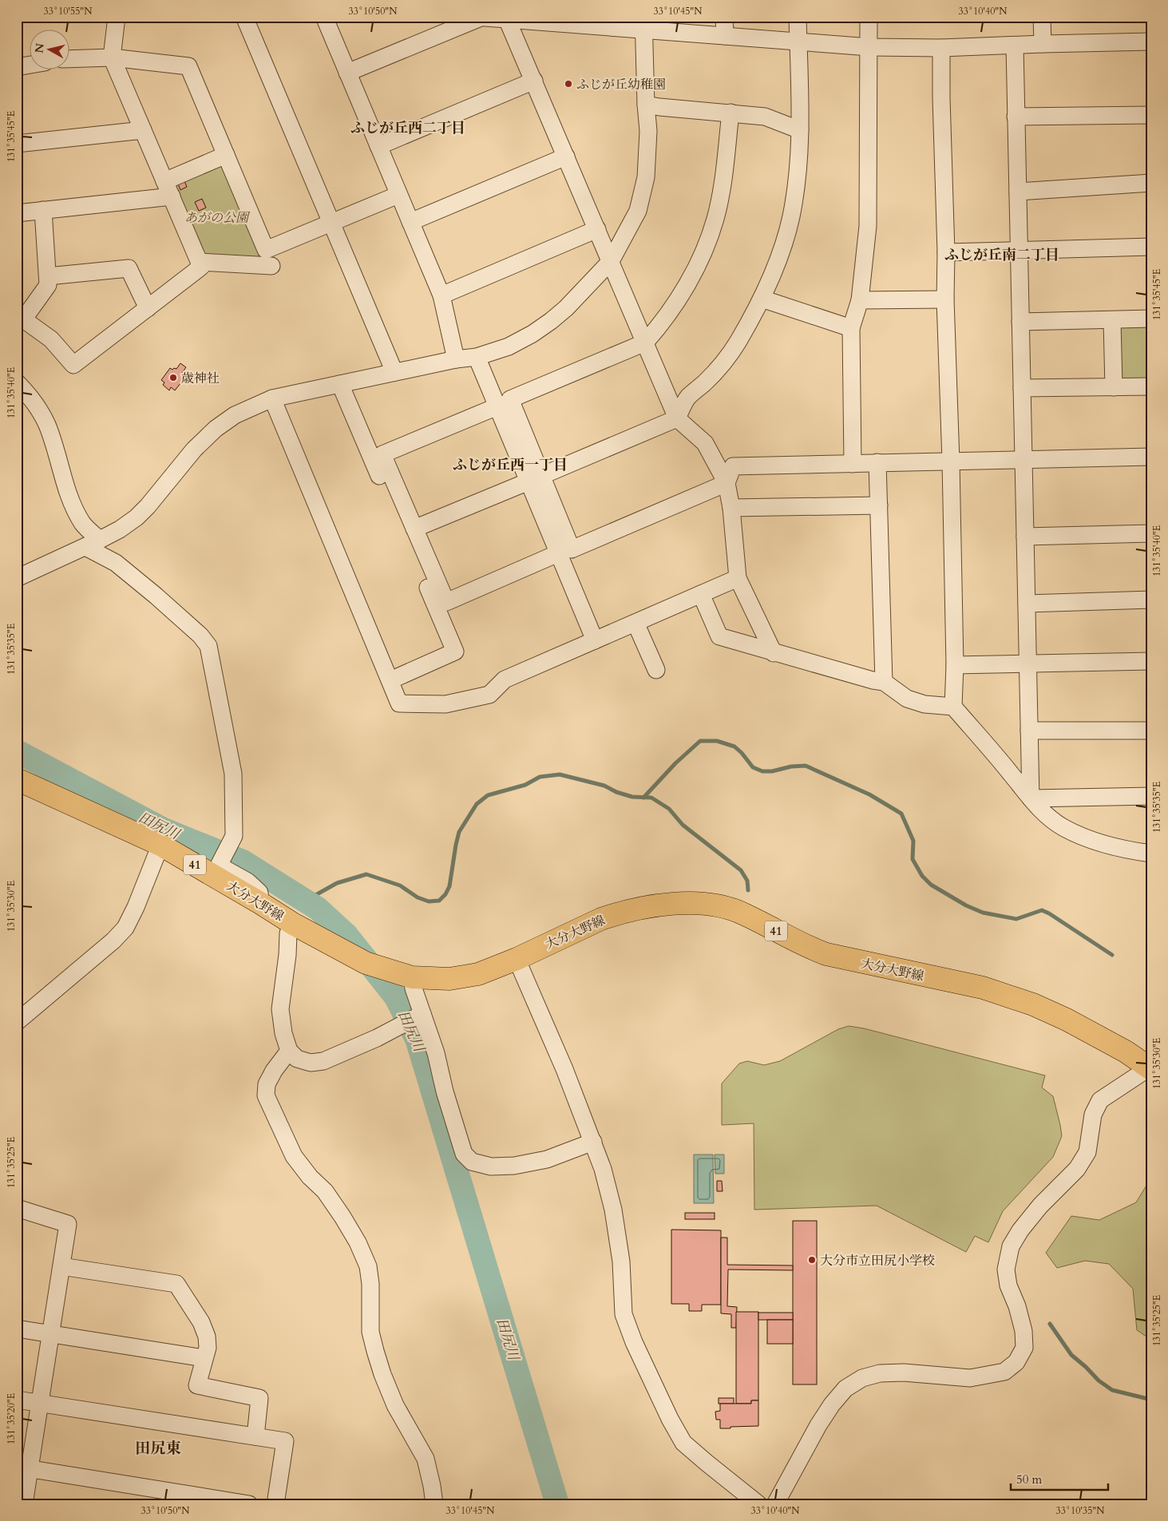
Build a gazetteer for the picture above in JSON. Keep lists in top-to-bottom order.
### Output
{
  "streets": {
    "main road": ["41", "大分大野線"]
  },
  "districts": [
    "ふじが丘西二丁目",
    "ふじが丘南二丁目",
    "ふじが丘西一丁目",
    "田尻東"
  ],
  "water": ["田尻川"],
  "parks": ["あがの公園"],
  "places": ["ふじが丘幼稚園", "歳神社", "大分市立田尻小学校"],
  "scale_bar": "50 m",
  "north": "left",
  "coordinates": [
    "33°10'55\"N",
    "33°10'50\"N",
    "33°10'45\"N",
    "33°10'40\"N",
    "131°35'45\"E",
    "131°35'40\"E",
    "131°35'35\"E",
    "131°35'30\"E",
    "131°35'25\"E",
    "131°35'20\"E",
    "33°10'35\"N"
  ]
}
